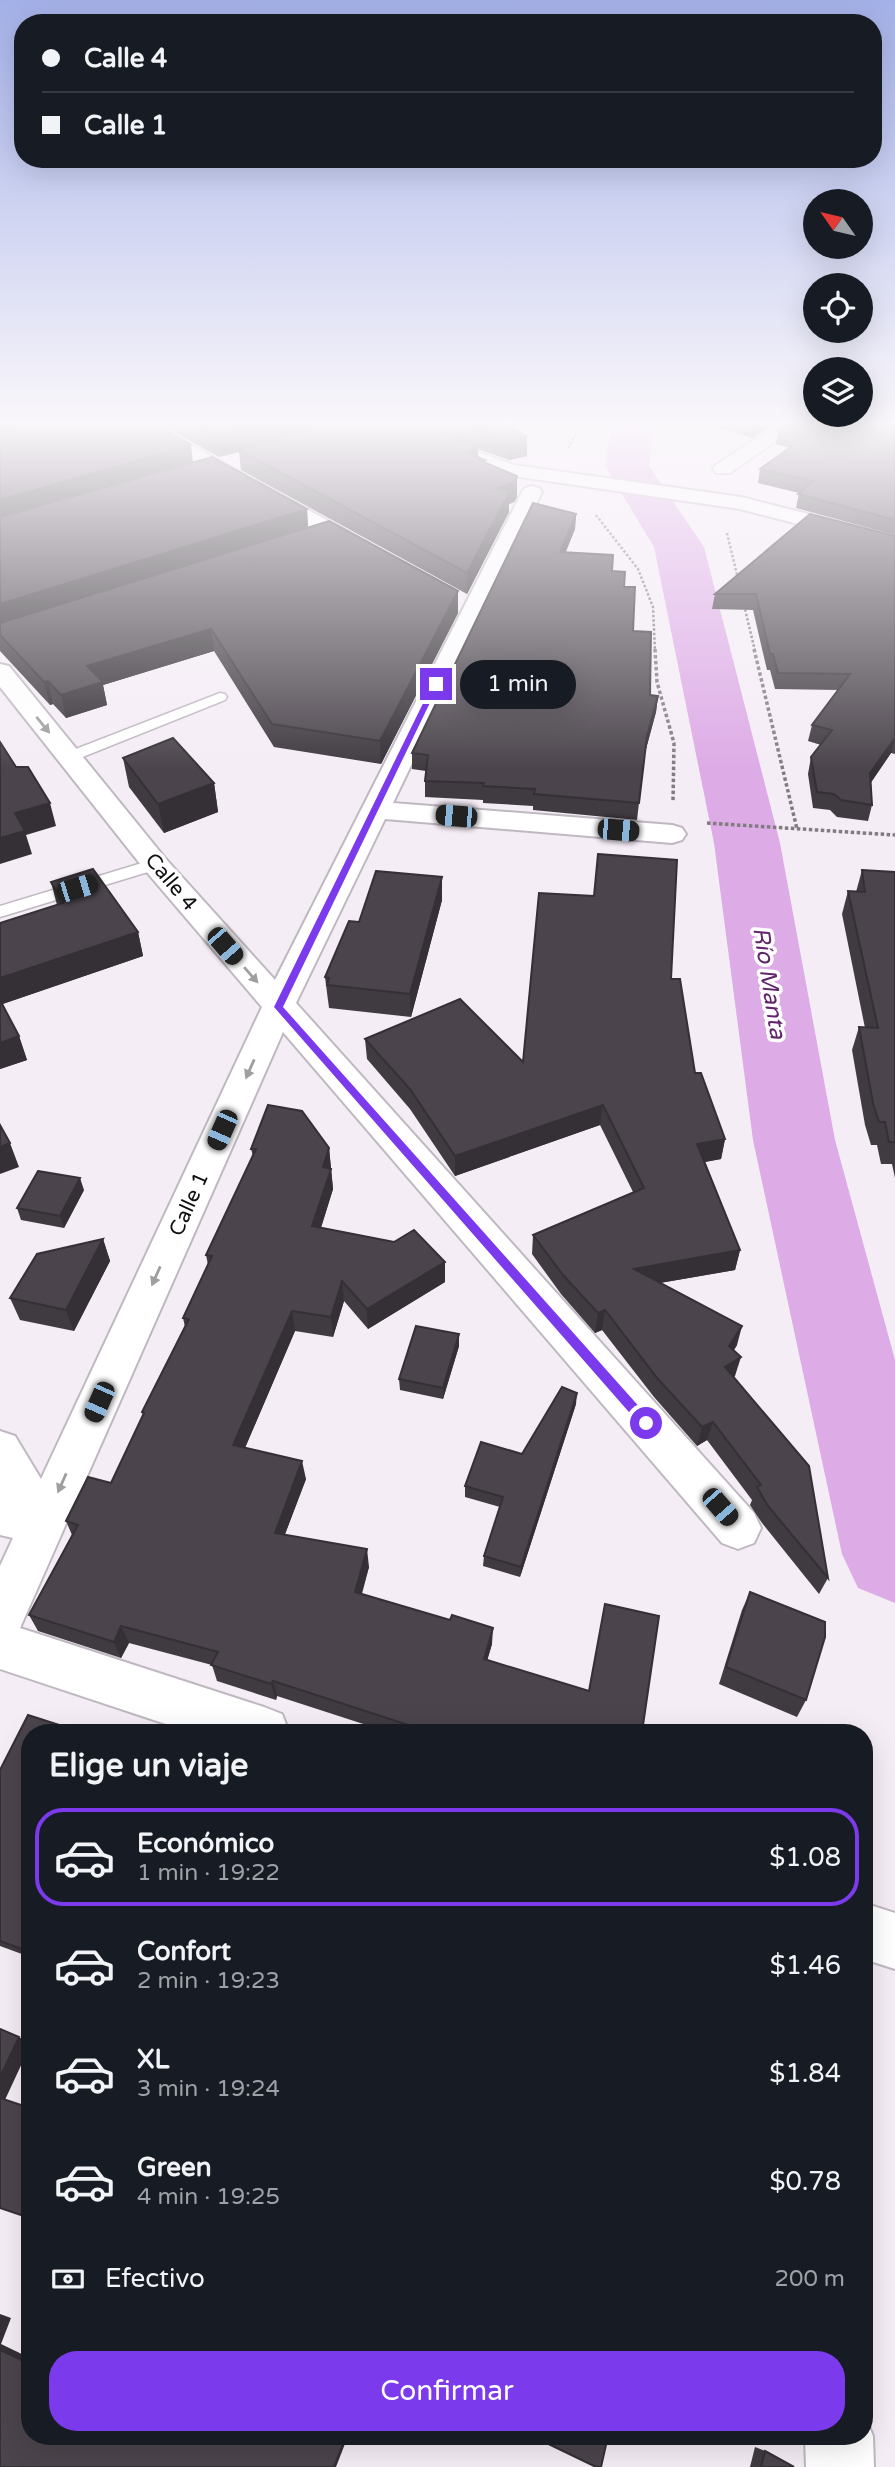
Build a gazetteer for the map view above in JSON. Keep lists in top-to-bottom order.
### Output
{
  "streets": {
    "street": ["Calle 4", "Calle 1"]
  },
  "crossings": [
    ["Calle 4", "Calle 1"]
  ],
  "one_way": ["Calle 1"],
  "water": ["Río Manta"],
  "north": "top left",
  "page": {
    "banner": ["Calle 4", "Calle 1"],
    "bubble": "1 min",
    "heading": "Elige un viaje",
    "list": [
      {
        "name": "Económico",
        "note": "1 min · 19:22",
        "value": "$1.08"
      },
      {
        "name": "Confort",
        "note": "2 min · 19:23",
        "value": "$1.46"
      },
      {
        "name": "XL",
        "note": "3 min · 19:24",
        "value": "$1.84"
      },
      {
        "name": "Green",
        "note": "4 min · 19:25",
        "value": "$0.78"
      }
    ],
    "pay": ["Efectivo", "200 m"],
    "buttons": "Confirmar"
  }
}
